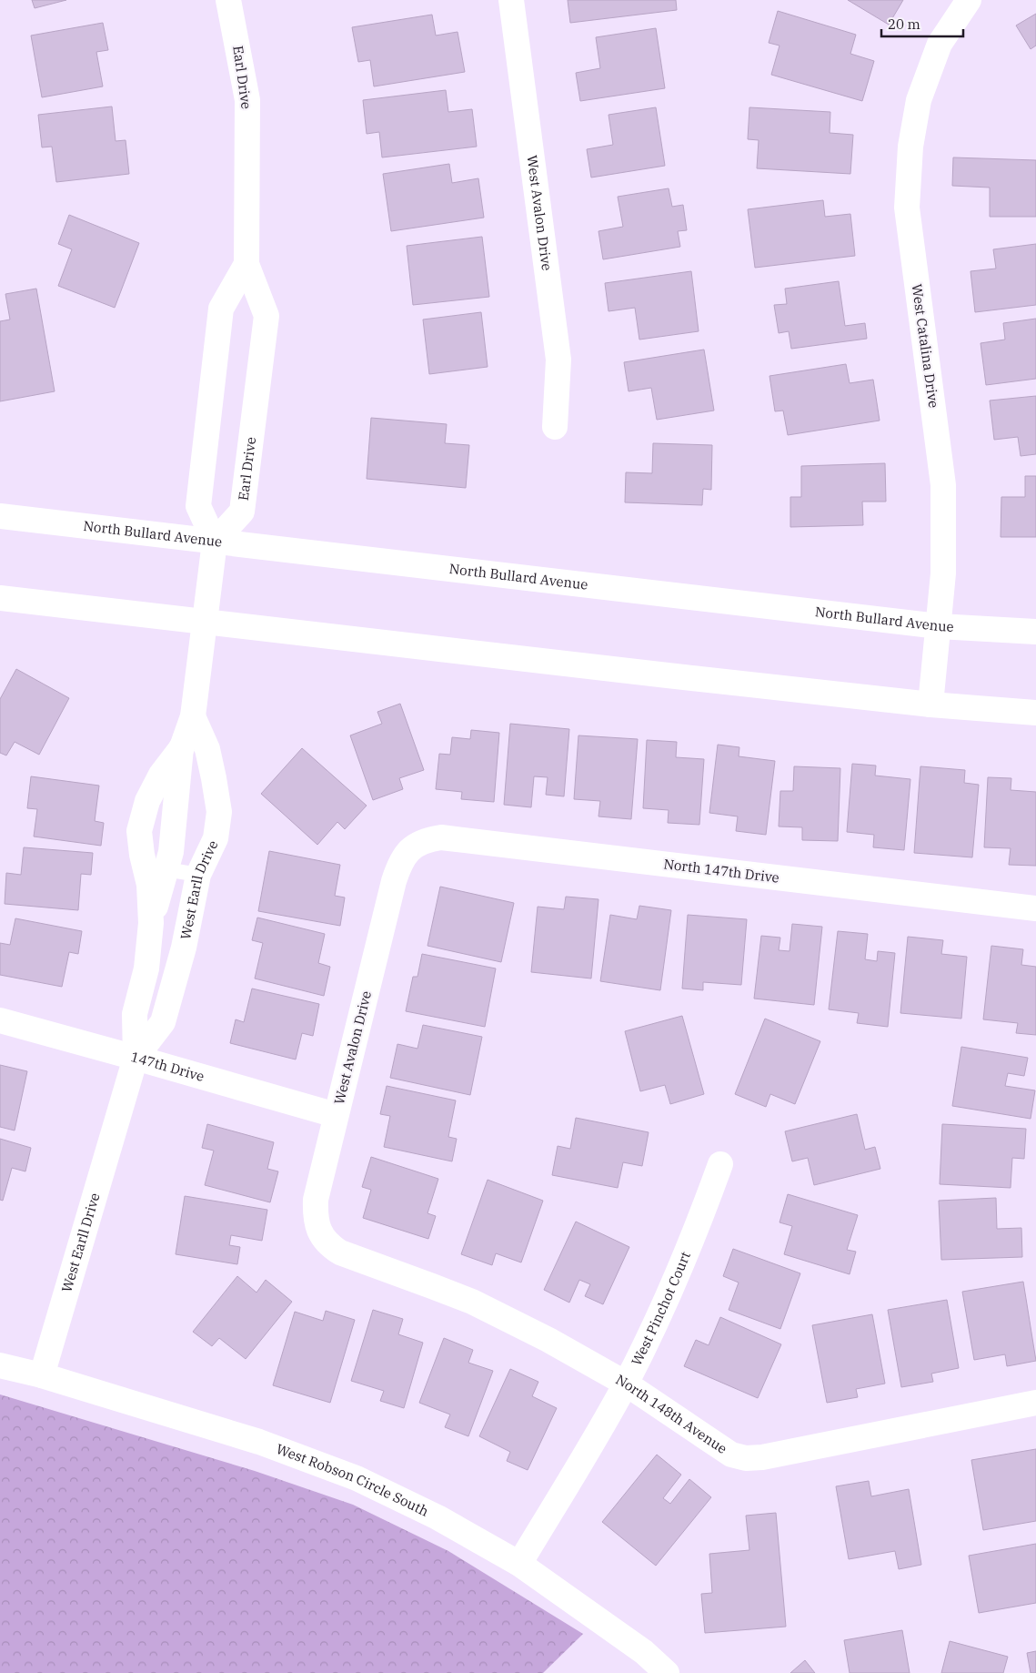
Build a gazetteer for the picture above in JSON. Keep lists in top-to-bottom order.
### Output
{
  "streets": {
    "street": [
      "Earl Drive",
      "West Avalon Drive",
      "West Catalina Drive",
      "North Bullard Avenue",
      "North 147th Drive",
      "West Earll Drive",
      "147th Drive",
      "West Pinchot Court",
      "North 148th Avenue",
      "West Robson Circle South"
    ]
  },
  "crossings": [
    ["Earl Drive", "North Bullard Avenue"],
    ["Earl Drive", "West Earll Drive"],
    ["West Avalon Drive", "North 147th Drive"],
    ["West Avalon Drive", "147th Drive"],
    ["West Avalon Drive", "North 148th Avenue"],
    ["West Catalina Drive", "North Bullard Avenue"],
    ["North Bullard Avenue", "West Earll Drive"],
    ["West Earll Drive", "147th Drive"],
    ["West Earll Drive", "West Robson Circle South"],
    ["West Pinchot Court", "North 148th Avenue"],
    ["West Pinchot Court", "West Robson Circle South"]
  ],
  "scale_bar": "20 m"
}
